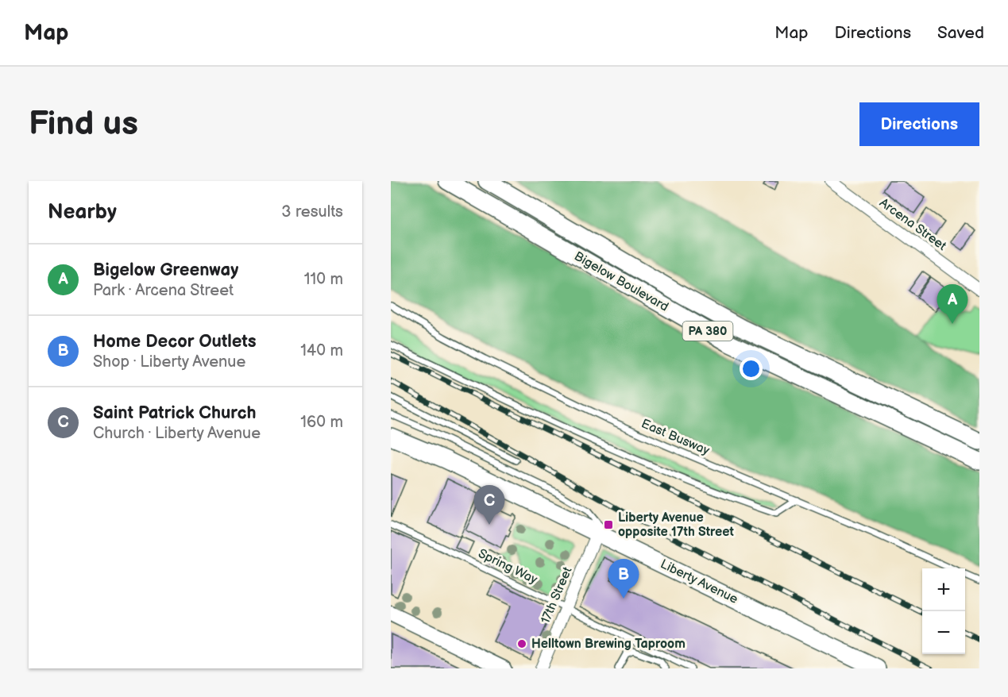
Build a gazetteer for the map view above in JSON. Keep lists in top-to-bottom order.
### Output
{
  "streets": {
    "main road": ["Bigelow Boulevard", "PA 380", "Liberty Avenue"],
    "street": ["Arcena Street", "17th Street"],
    "lane": ["East Busway", "Spring Way"]
  },
  "crossings": [
    ["Spring Way", "17th Street"],
    ["Liberty Avenue", "17th Street"]
  ],
  "places": {
    "transit": ["Liberty Avenue opposite 17th Street"],
    "other": ["Helltown Brewing Taproom"]
  },
  "page": {
    "header": "Map",
    "nav": ["Map", "Directions", "Saved"],
    "buttons": "Directions",
    "title": "Find us",
    "heading": ["Nearby", "3 results"],
    "list": [
      {
        "mark": "A",
        "name": "Bigelow Greenway",
        "note": "Park · Arcena Street",
        "value": "110 m"
      },
      {
        "mark": "B",
        "name": "Home Decor Outlets",
        "note": "Shop · Liberty Avenue",
        "value": "140 m"
      },
      {
        "mark": "C",
        "name": "Saint Patrick Church",
        "note": "Church · Liberty Avenue",
        "value": "160 m"
      }
    ],
    "pins": ["A", "C", "B"],
    "map_buttons": ["+", "−"]
  }
}
